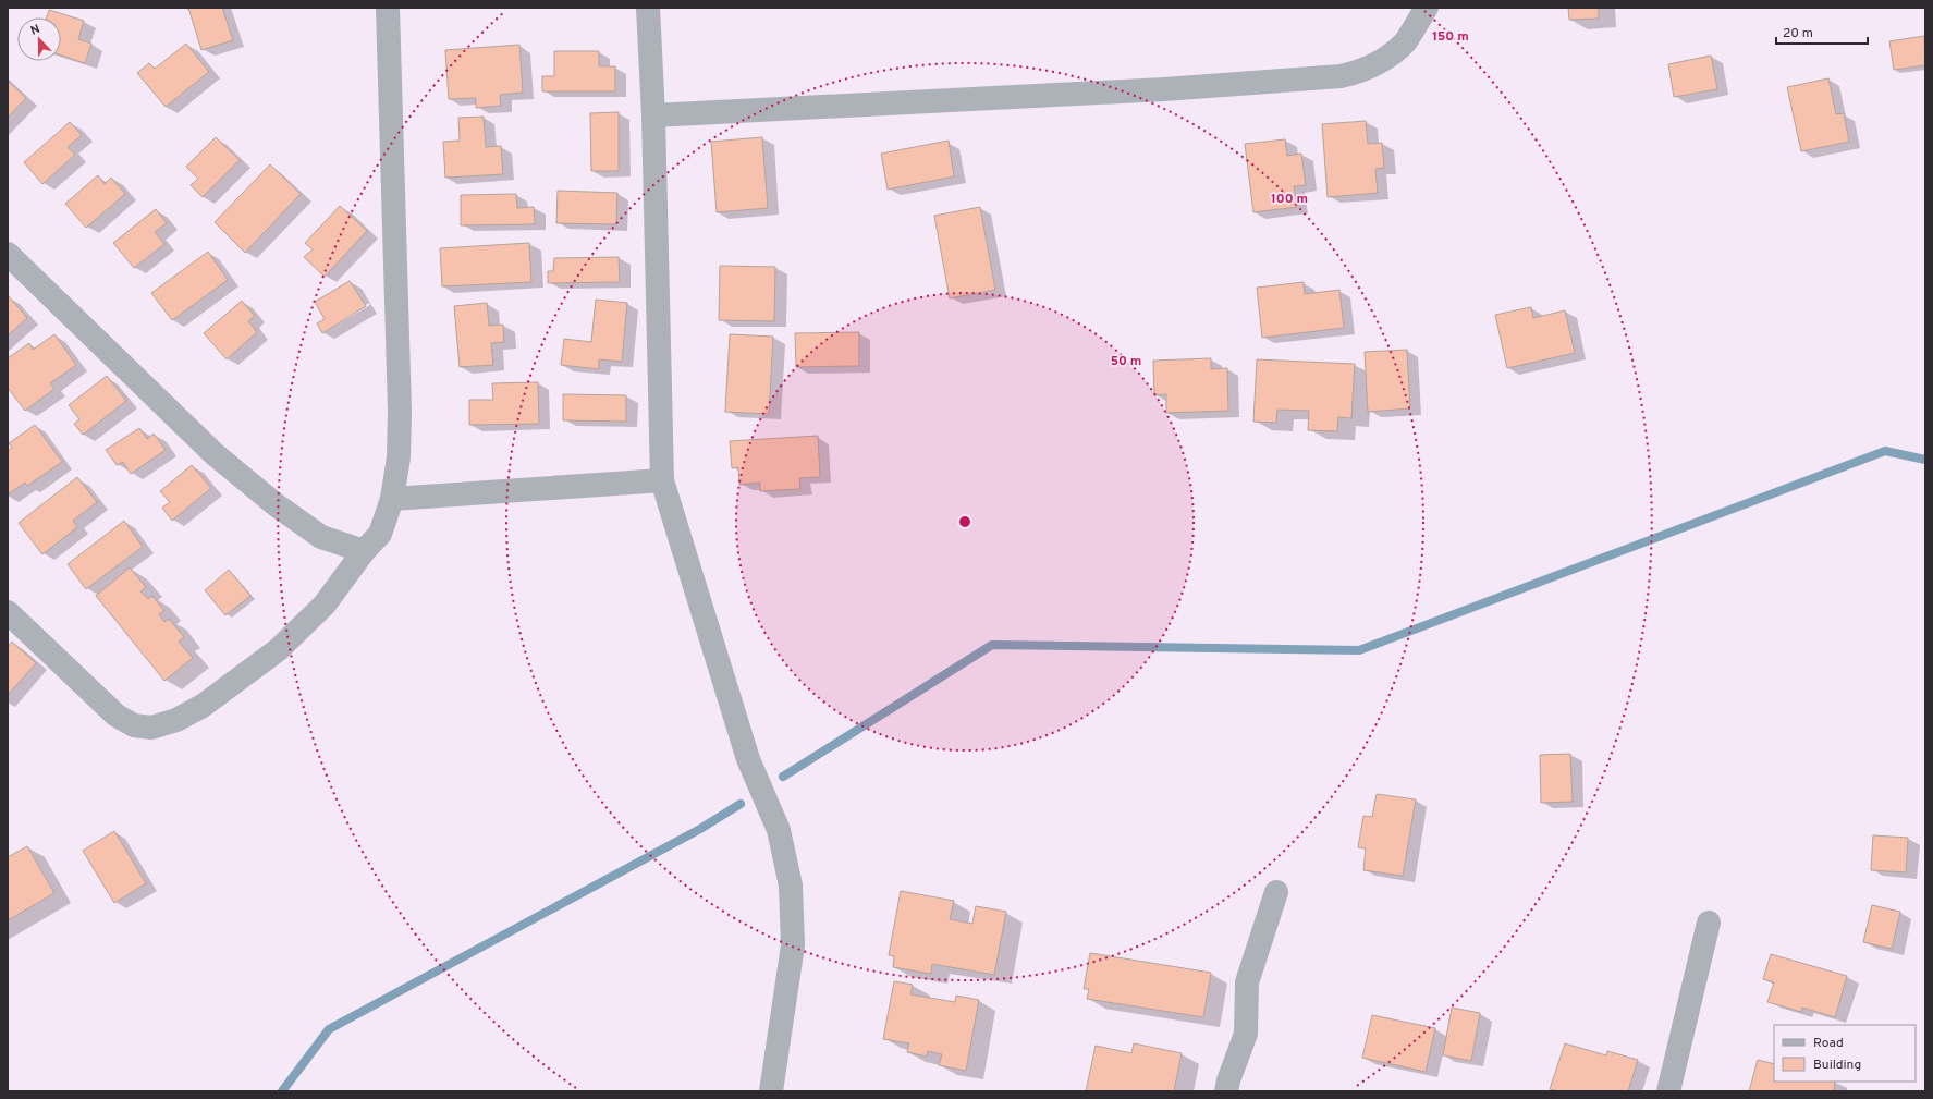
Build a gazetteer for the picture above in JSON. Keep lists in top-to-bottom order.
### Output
{
  "legend": ["Road", "Building"],
  "scale_bar": "20 m",
  "north": "top",
  "rings": ["150 m", "100 m", "50 m"]
}
